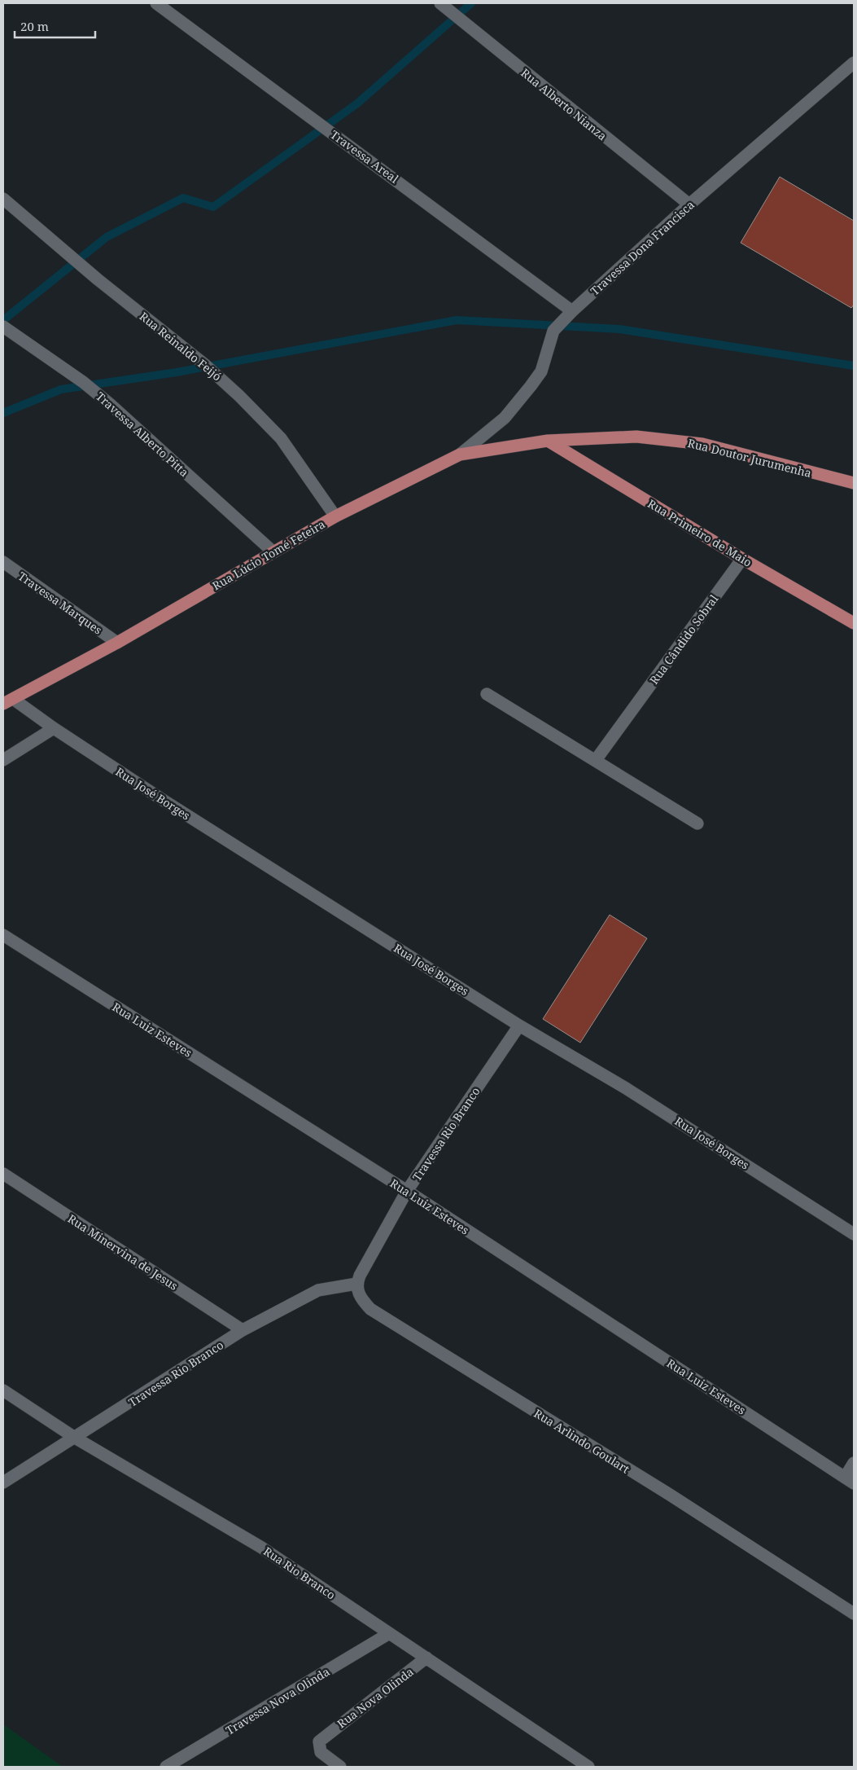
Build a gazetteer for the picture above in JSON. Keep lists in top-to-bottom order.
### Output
{
  "streets": {
    "main road": ["Rua Doutor Jurumenha", "Rua Primeiro de Maio", "Rua Lúcio Tomé Feteira"],
    "street": [
      "Rua Alberto Nianza",
      "Travessa Areal",
      "Travessa Dona Francisca",
      "Rua Reinaldo Feijó",
      "Travessa Alberto Pitta",
      "Travessa Marques",
      "Rua Cândido Sobral",
      "Rua José Borges",
      "Rua Luiz Esteves",
      "Travessa Rio Branco",
      "Rua Minervina de Jesus",
      "Rua Arlindo Goulart",
      "Rua Rio Branco",
      "Rua Nova Olinda",
      "Travessa Nova Olinda"
    ]
  },
  "crossings": [
    ["Rua Alberto Nianza", "Travessa Dona Francisca"],
    ["Travessa Areal", "Travessa Dona Francisca"],
    ["Travessa Dona Francisca", "Rua Lúcio Tomé Feteira"],
    ["Rua Reinaldo Feijó", "Rua Lúcio Tomé Feteira"],
    ["Travessa Alberto Pitta", "Rua Lúcio Tomé Feteira"],
    ["Rua Doutor Jurumenha", "Rua Primeiro de Maio"],
    ["Rua Doutor Jurumenha", "Rua Lúcio Tomé Feteira"],
    ["Rua Primeiro de Maio", "Rua Lúcio Tomé Feteira"],
    ["Rua Primeiro de Maio", "Rua Cândido Sobral"],
    ["Rua Lúcio Tomé Feteira", "Travessa Marques"],
    ["Rua Lúcio Tomé Feteira", "Rua José Borges"],
    ["Rua José Borges", "Travessa Rio Branco"],
    ["Rua Luiz Esteves", "Travessa Rio Branco"],
    ["Travessa Rio Branco", "Rua Minervina de Jesus"],
    ["Travessa Rio Branco", "Rua Arlindo Goulart"],
    ["Travessa Rio Branco", "Rua Rio Branco"],
    ["Rua Rio Branco", "Rua Nova Olinda"],
    ["Rua Rio Branco", "Travessa Nova Olinda"]
  ],
  "scale_bar": "20 m"
}
